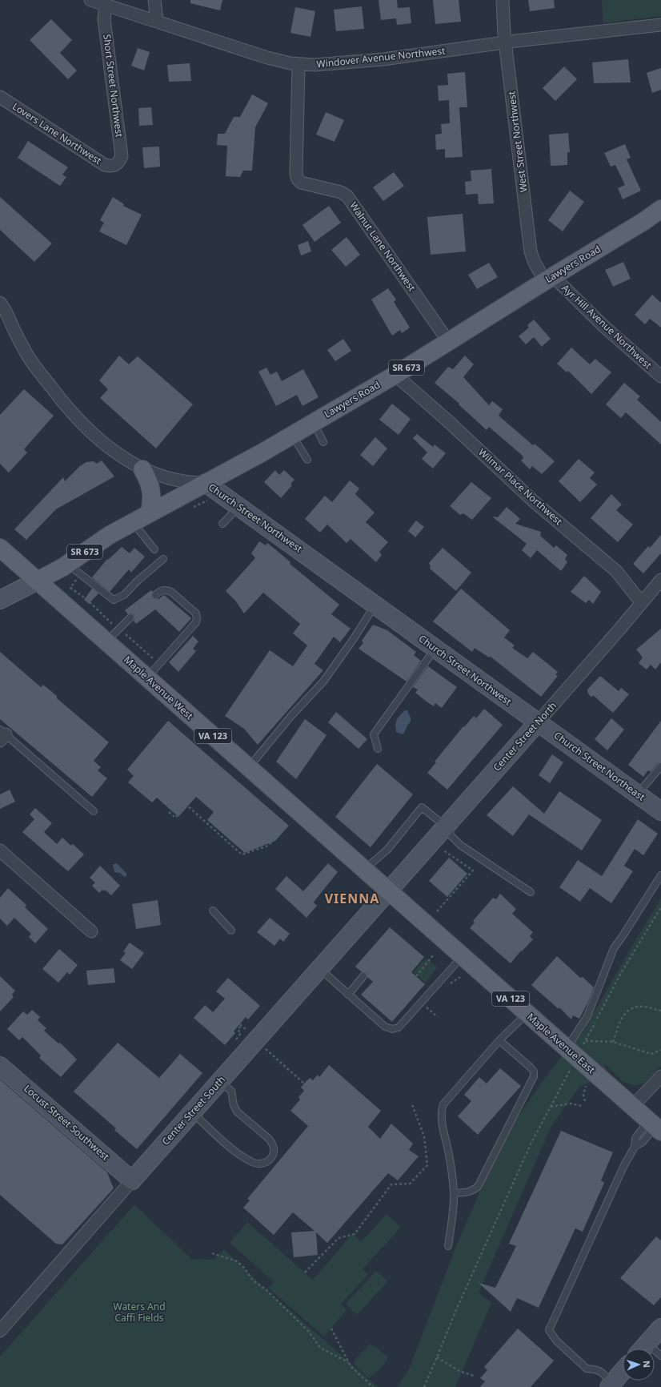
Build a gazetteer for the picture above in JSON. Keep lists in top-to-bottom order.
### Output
{
  "streets": {
    "main road": [
      "Lawyers Road",
      "SR 673",
      "Maple Avenue West",
      "VA 123",
      "Maple Avenue East"
    ],
    "street": [
      "Windover Avenue Northwest",
      "Short Street Northwest",
      "Lovers Lane Northwest",
      "West Street Northwest",
      "Walnut Lane Northwest",
      "Ayr Hill Avenue Northwest",
      "Wilmar Place Northwest",
      "Church Street Northwest",
      "Center Street North",
      "Church Street Northeast",
      "Center Street South",
      "Locust Street Southwest"
    ]
  },
  "crossings": [
    ["Windover Avenue Northwest", "Short Street Northwest"],
    ["Windover Avenue Northwest", "West Street Northwest"],
    ["Windover Avenue Northwest", "Walnut Lane Northwest"],
    ["Short Street Northwest", "Lovers Lane Northwest"],
    ["West Street Northwest", "Lawyers Road"],
    ["West Street Northwest", "Ayr Hill Avenue Northwest"],
    ["Walnut Lane Northwest", "Lawyers Road"],
    ["Lawyers Road", "Ayr Hill Avenue Northwest"],
    ["Lawyers Road", "Wilmar Place Northwest"],
    ["Lawyers Road", "Church Street Northwest"],
    ["Lawyers Road", "Maple Avenue West"],
    ["Wilmar Place Northwest", "Center Street North"],
    ["Church Street Northwest", "Center Street North"],
    ["Church Street Northwest", "Church Street Northeast"],
    ["Maple Avenue West", "Center Street North"],
    ["Maple Avenue West", "Maple Avenue East"],
    ["Maple Avenue West", "Center Street South"],
    ["Center Street North", "Church Street Northeast"],
    ["Center Street North", "Maple Avenue East"],
    ["Center Street North", "Center Street South"],
    ["Maple Avenue East", "Center Street South"],
    ["Center Street South", "Locust Street Southwest"]
  ],
  "districts": ["VIENNA"],
  "parks": ["Waters And Caffi Fields"],
  "north": "right"
}
